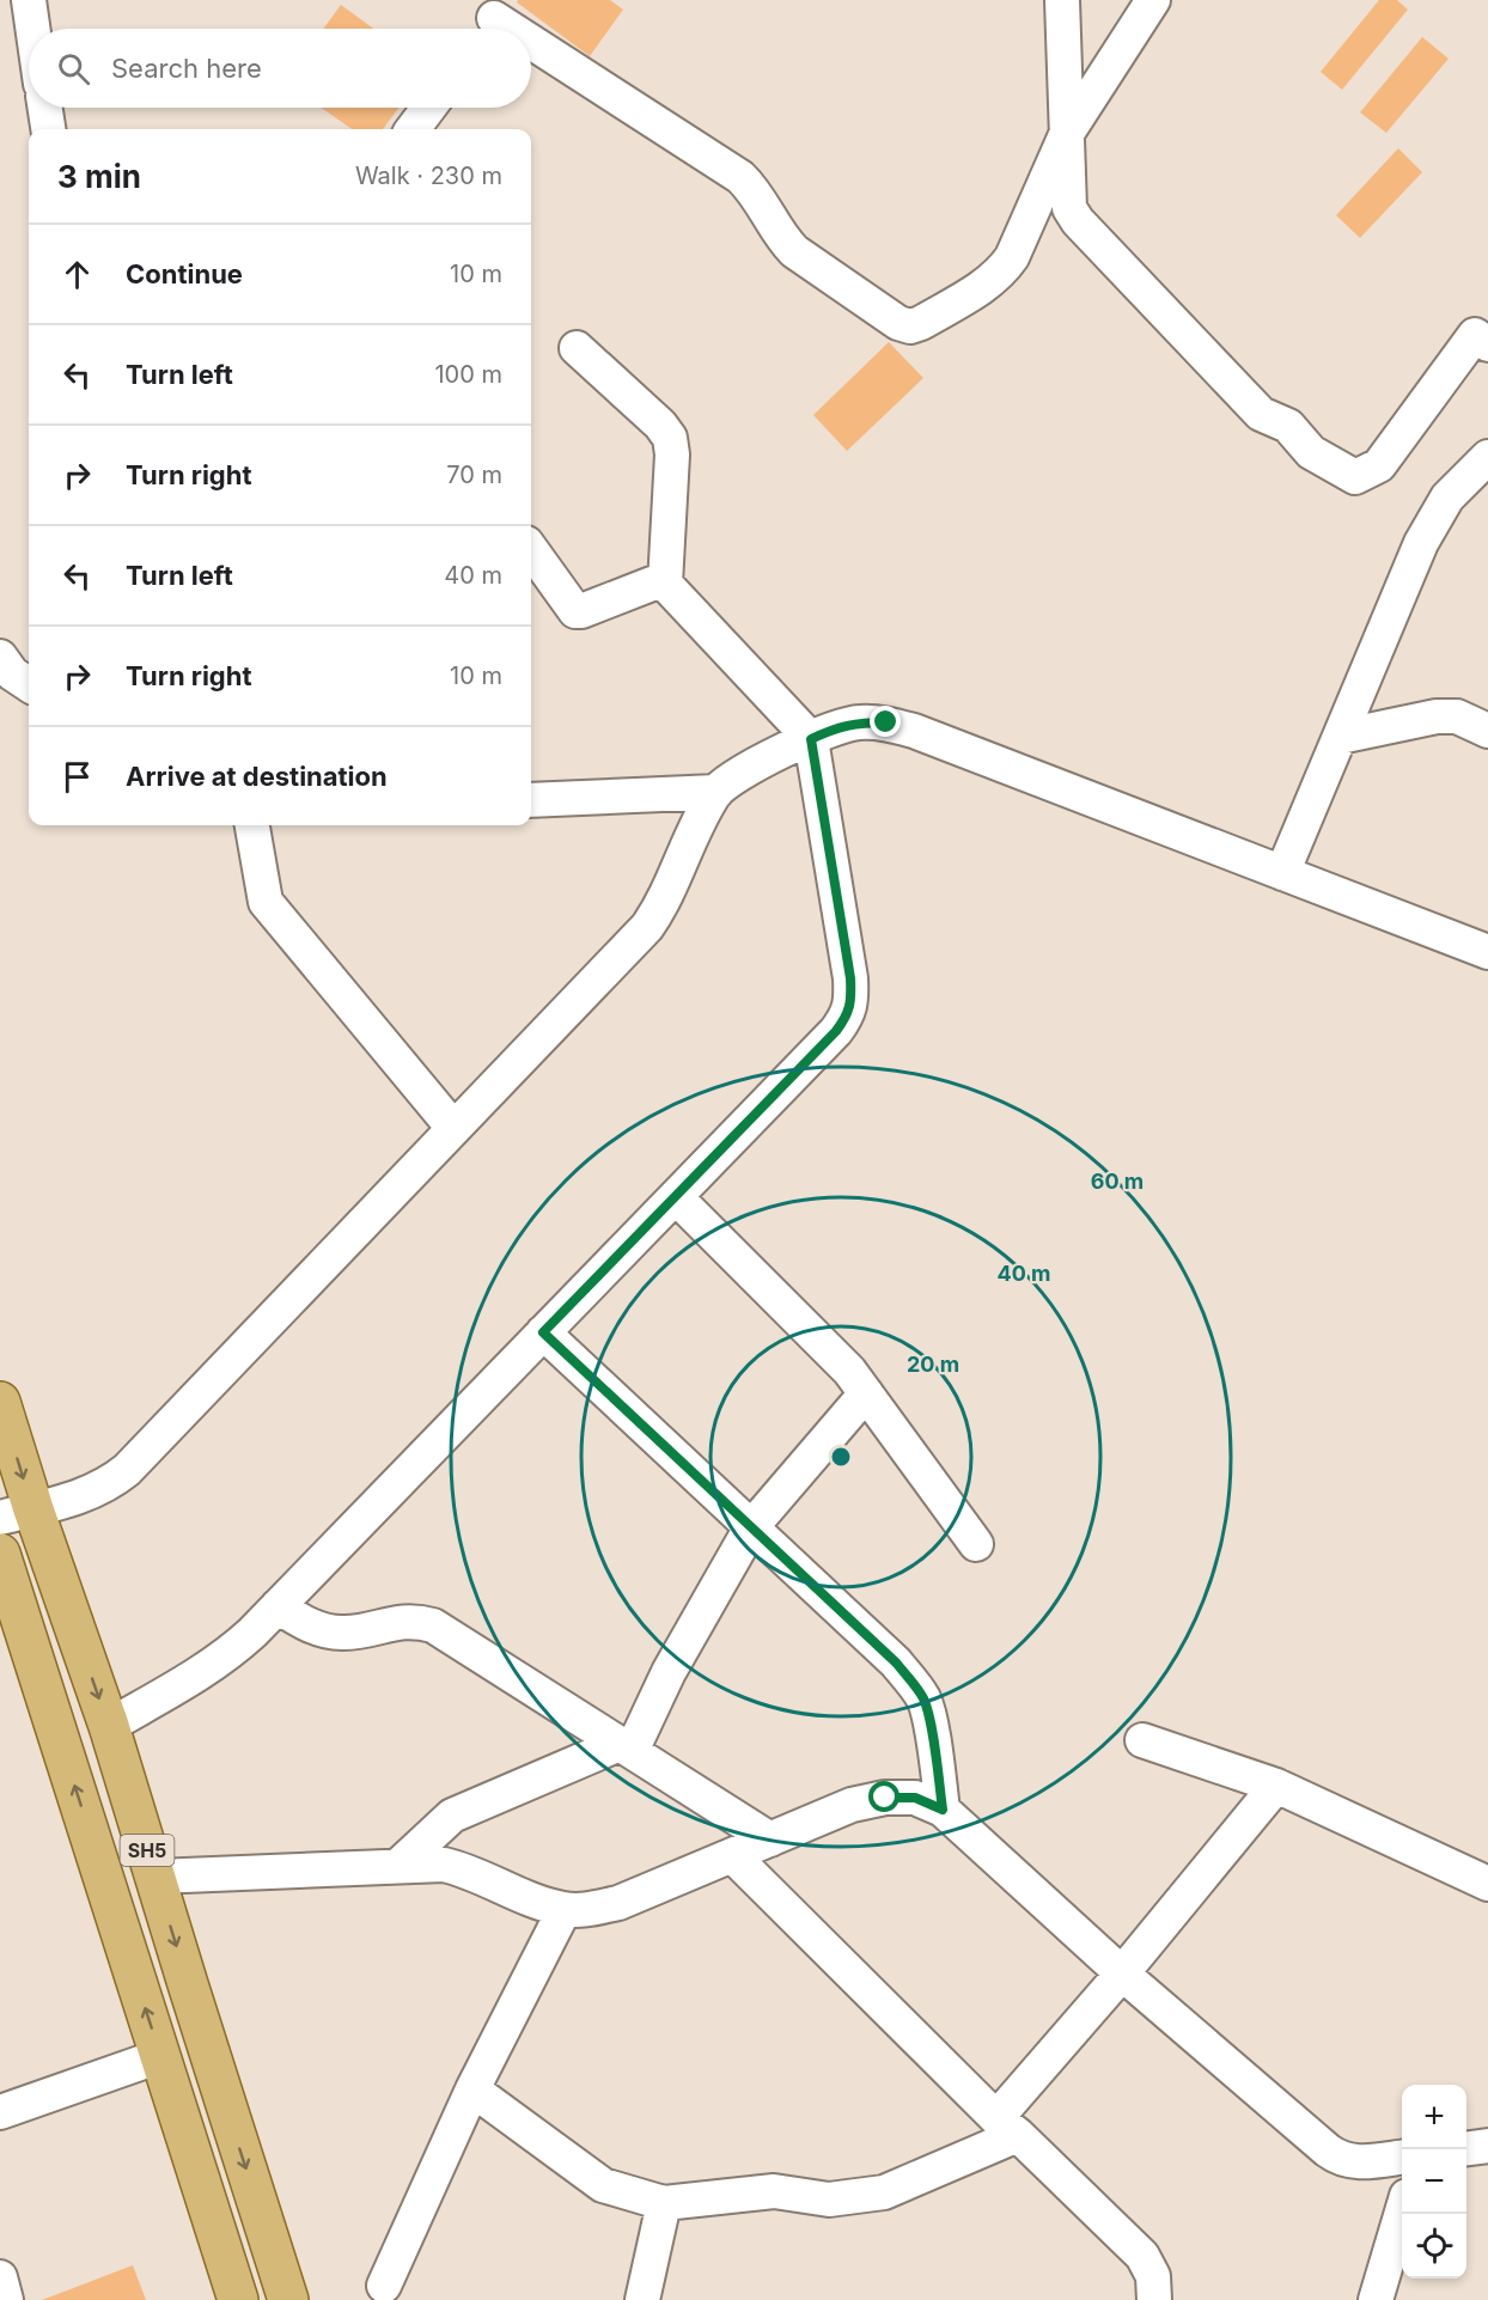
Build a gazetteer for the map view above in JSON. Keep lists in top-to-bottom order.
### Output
{
  "streets": {
    "main road": ["SH5"]
  },
  "page": {
    "search": "Search here",
    "heading": ["3 min", "Walk · 230 m"],
    "list": [
      ["Continue", "10 m"],
      ["Turn left", "100 m"],
      ["Turn right", "70 m"],
      ["Turn left", "40 m"],
      ["Turn right", "10 m"],
      "Arrive at destination"
    ],
    "map_buttons": ["+", "−"]
  },
  "rings": ["60 m", "40 m", "20 m"]
}
